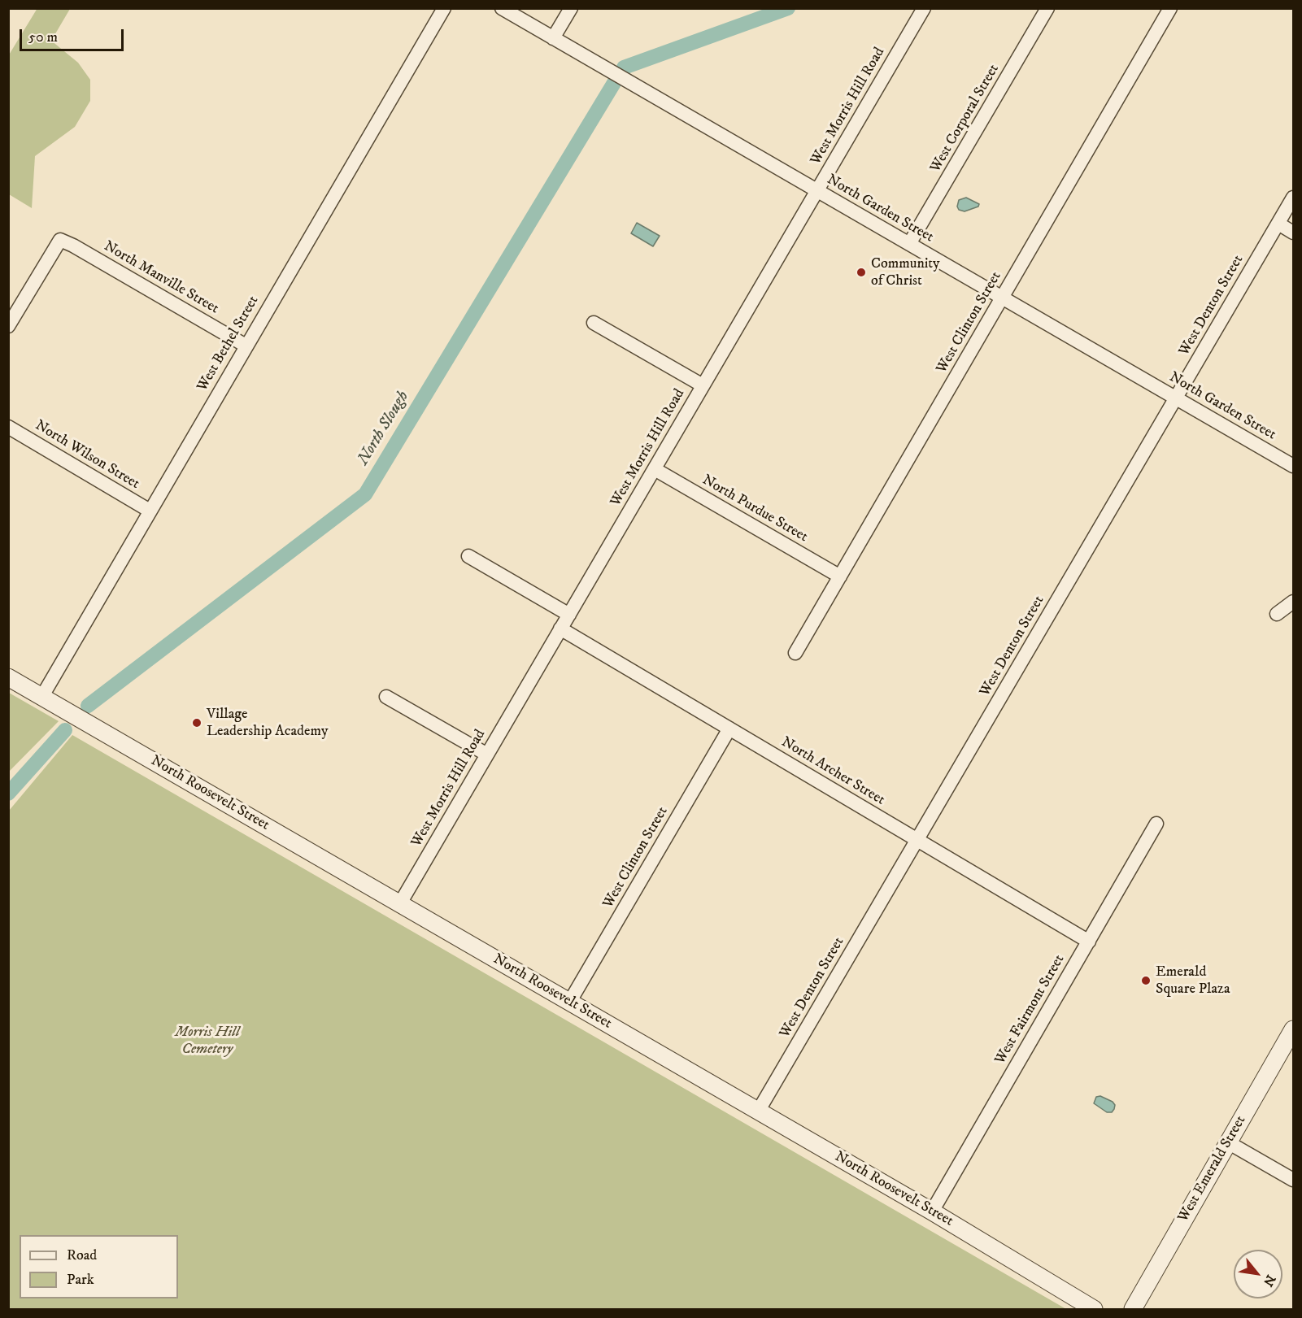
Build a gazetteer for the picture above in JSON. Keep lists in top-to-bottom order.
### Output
{
  "streets": {
    "street": [
      "West Morris Hill Road",
      "West Corporal Street",
      "North Garden Street",
      "North Manville Street",
      "West Denton Street",
      "West Clinton Street",
      "West Bethel Street",
      "North Wilson Street",
      "North Purdue Street",
      "North Archer Street",
      "North Roosevelt Street",
      "West Fairmont Street",
      "West Emerald Street"
    ]
  },
  "crossings": [
    ["West Morris Hill Road", "North Garden Street"],
    ["West Morris Hill Road", "North Purdue Street"],
    ["West Morris Hill Road", "North Archer Street"],
    ["West Morris Hill Road", "North Roosevelt Street"],
    ["West Corporal Street", "North Garden Street"],
    ["North Garden Street", "West Denton Street"],
    ["North Garden Street", "West Clinton Street"],
    ["North Manville Street", "West Bethel Street"],
    ["West Denton Street", "North Archer Street"],
    ["West Denton Street", "North Roosevelt Street"],
    ["West Clinton Street", "North Purdue Street"],
    ["West Clinton Street", "North Archer Street"],
    ["West Clinton Street", "North Roosevelt Street"],
    ["West Bethel Street", "North Wilson Street"],
    ["West Bethel Street", "North Roosevelt Street"],
    ["North Archer Street", "West Fairmont Street"],
    ["North Roosevelt Street", "West Fairmont Street"]
  ],
  "water": ["North Slough"],
  "parks": ["Morris Hill Cemetery"],
  "places": ["Community of Christ", "Village Leadership Academy", "Emerald Square Plaza"],
  "legend": ["Road", "Park"],
  "scale_bar": "50 m",
  "north": "bottom right"
}
